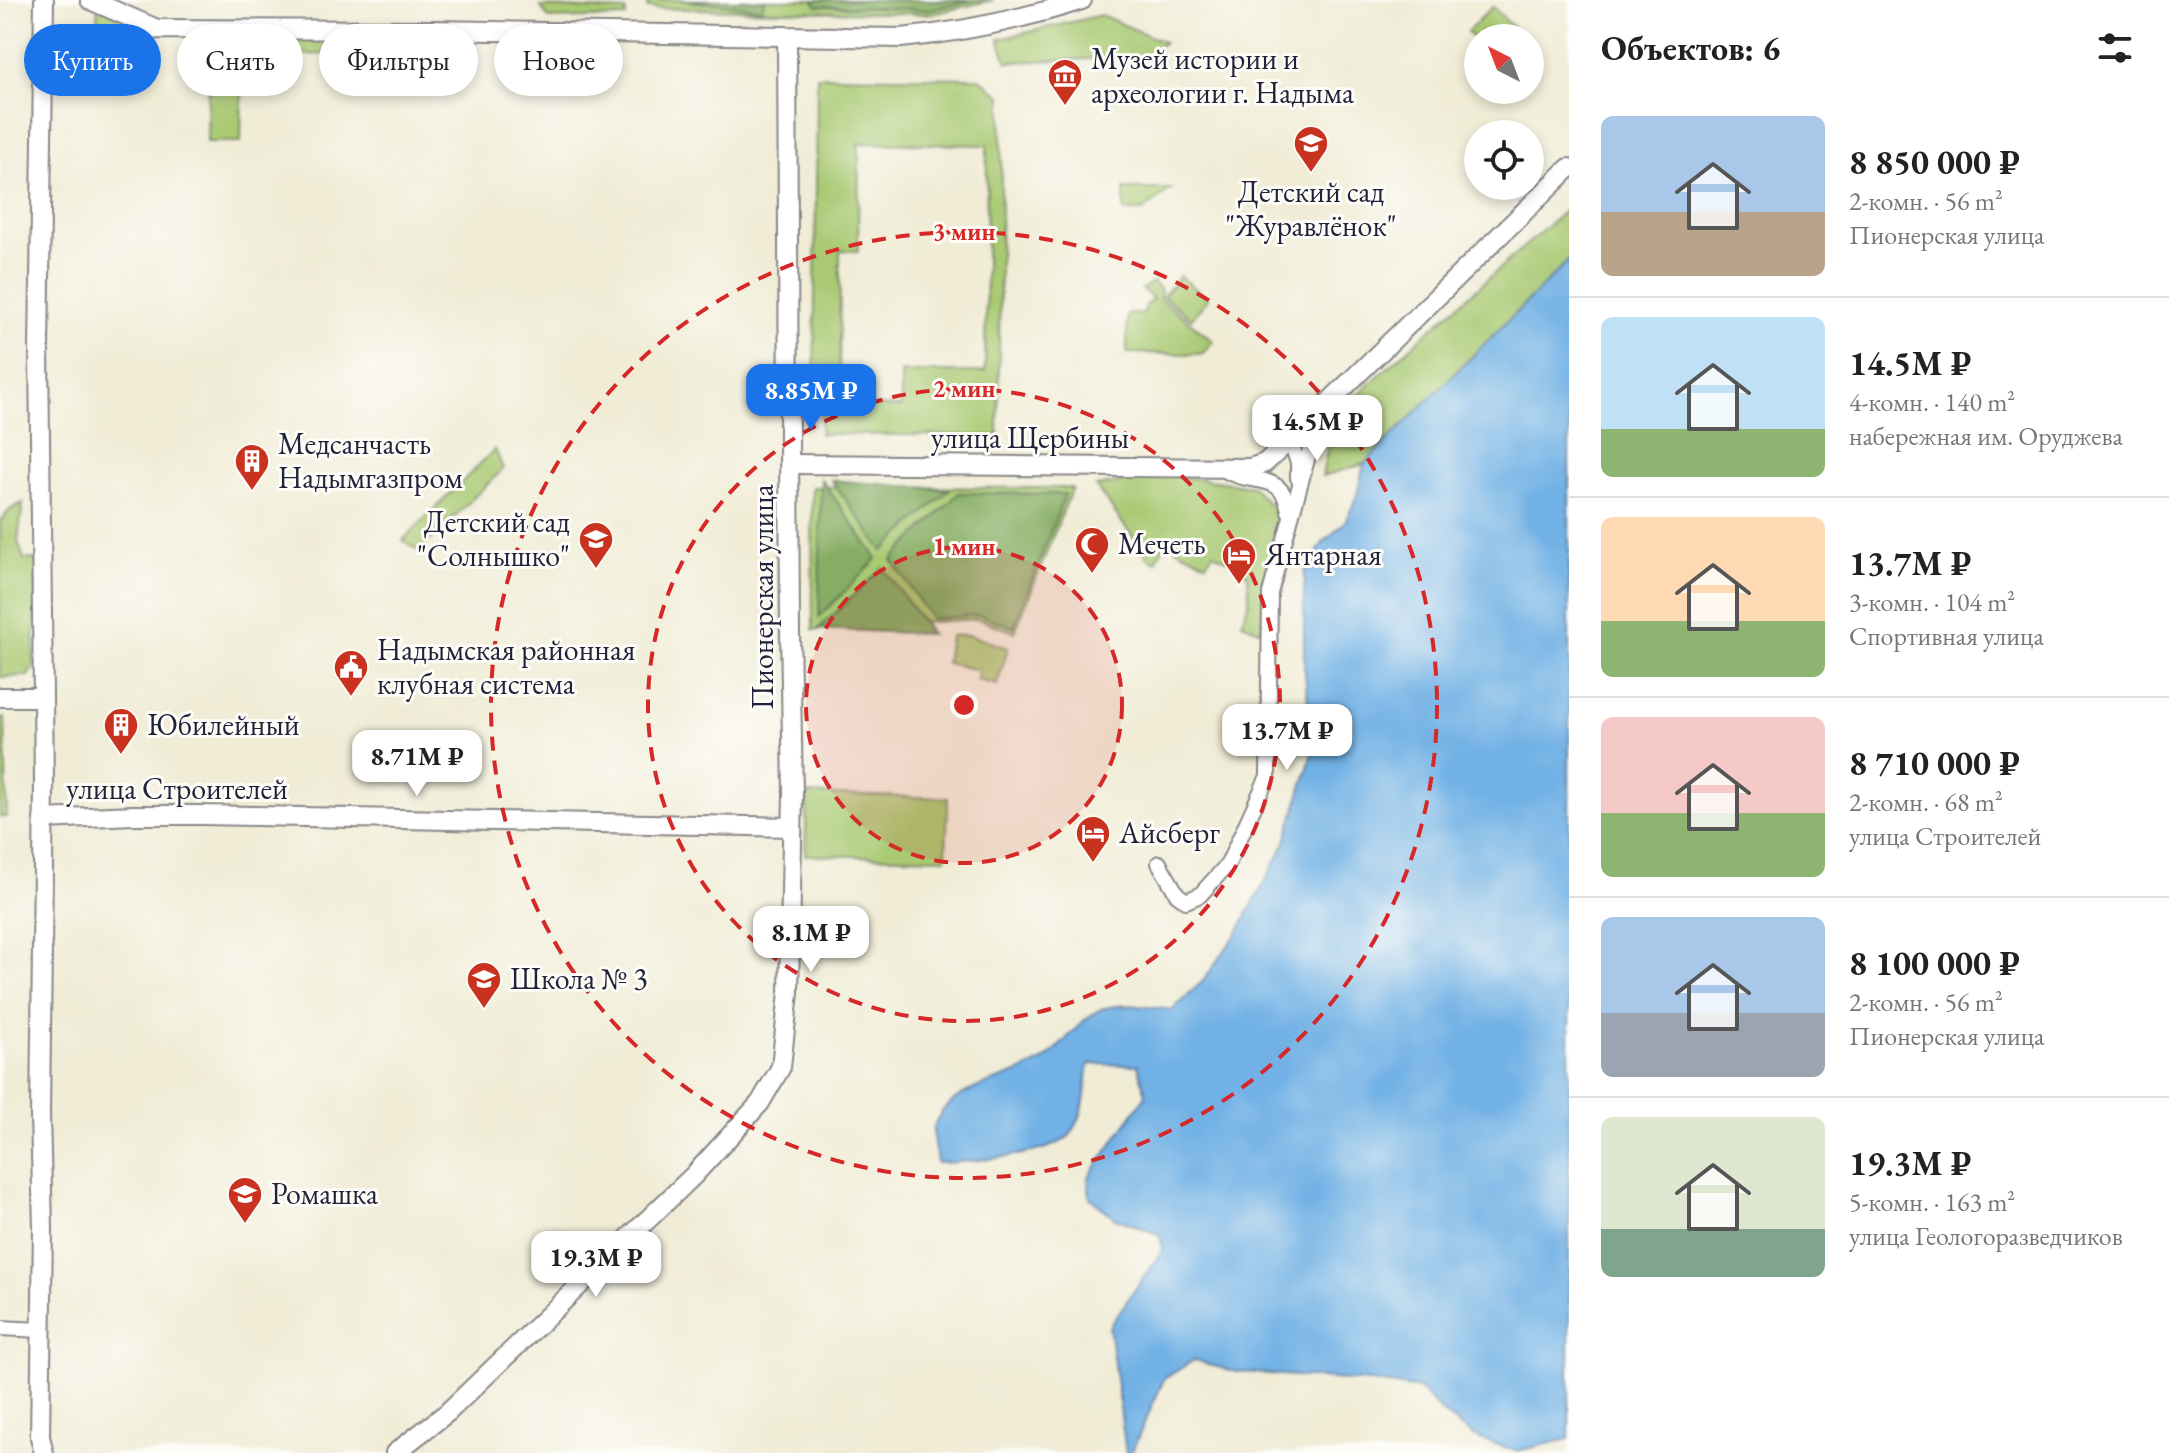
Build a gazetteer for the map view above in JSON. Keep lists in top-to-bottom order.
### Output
{
  "streets": {
    "street": ["улица Щербины", "Пионерская улица", "улица Строителей"]
  },
  "crossings": [
    ["улица Щербины", "Пионерская улица"],
    ["Пионерская улица", "улица Строителей"]
  ],
  "places": {
    "museum": ["Музей истории и археологии г. Надыма"],
    "school or university": [
      "Детский сад \"Журавлёнок\"",
      "Детский сад \"Солнышко\"",
      "Школа № 3",
      "Ромашка"
    ],
    "building": ["Медсанчасть Надымгазпром", "Юбилейный"],
    "mosque": ["Мечеть"],
    "hotel": ["Янтарная", "Айсберг"],
    "public building": ["Надымская районная клубная система"]
  },
  "north": "top left",
  "page": {
    "heading": "Объектов: 6",
    "chip": [
      "Купить",
      "Снять",
      "Фильтры",
      "Новое"
    ],
    "list": [
      {
        "name": "8 850 000 ₽",
        "note": "2-комн. · 56 m² · Пионерская улица"
      },
      {
        "name": "14.5M ₽",
        "note": "4-комн. · 140 m² · набережная им. Оруджева"
      },
      {
        "name": "13.7M ₽",
        "note": "3-комн. · 104 m² · Спортивная улица"
      },
      {
        "name": "8 710 000 ₽",
        "note": "2-комн. · 68 m² · улица Строителей"
      },
      {
        "name": "8 100 000 ₽",
        "note": "2-комн. · 56 m² · Пионерская улица"
      },
      {
        "name": "19.3M ₽",
        "note": "5-комн. · 163 m² · улица Геологоразведчиков"
      }
    ],
    "price": [
      "8.85M ₽",
      "14.5M ₽",
      "13.7M ₽",
      "8.71M ₽",
      "8.1M ₽",
      "19.3M ₽"
    ]
  },
  "rings": ["3 мин", "2 мин", "1 мин"]
}
